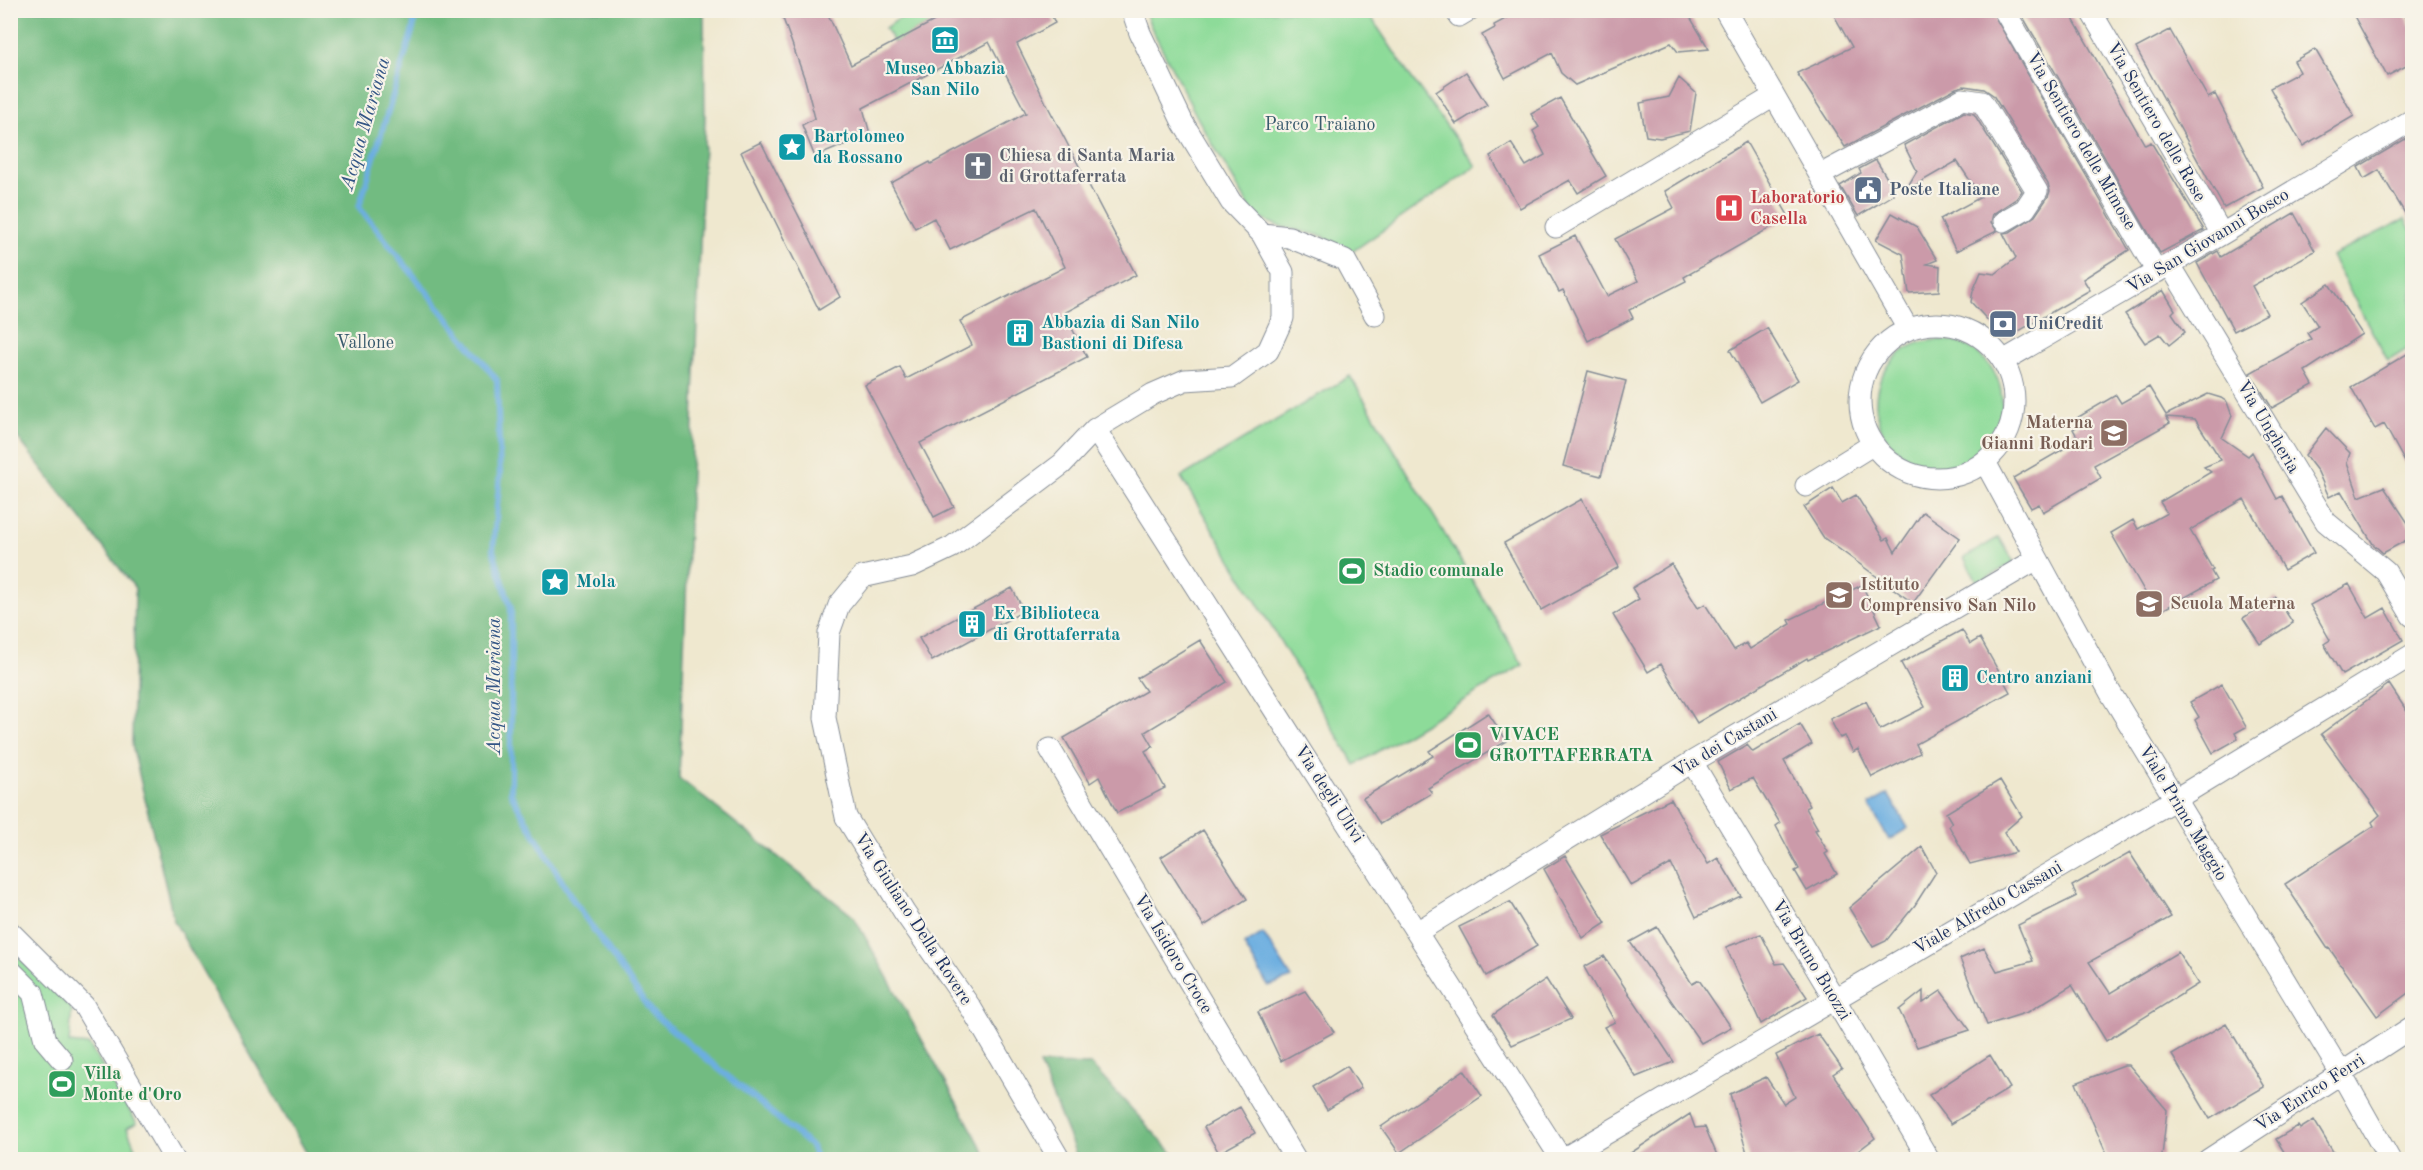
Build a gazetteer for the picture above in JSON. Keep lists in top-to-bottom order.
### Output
{
  "streets": {
    "street": [
      "Via Sentiero delle Rose",
      "Via Sentiero delle Mimose",
      "Via San Giovanni Bosco",
      "Via Ungheria",
      "Via dei Castani",
      "Via degli Ulivi",
      "Viale Primo Maggio",
      "Viale Alfredo Cassani",
      "Via Giuliano Della Rovere",
      "Via Isidoro Croce",
      "Via Bruno Buozzi",
      "Via Enrico Ferri"
    ]
  },
  "crossings": [
    ["Via Sentiero delle Rose", "Via San Giovanni Bosco"],
    ["Via Sentiero delle Mimose", "Via San Giovanni Bosco"],
    ["Via Sentiero delle Mimose", "Via Ungheria"],
    ["Via San Giovanni Bosco", "Via Ungheria"],
    ["Via San Giovanni Bosco", "Viale Primo Maggio"],
    ["Via dei Castani", "Via degli Ulivi"],
    ["Via dei Castani", "Viale Primo Maggio"],
    ["Via dei Castani", "Via Bruno Buozzi"],
    ["Via degli Ulivi", "Viale Alfredo Cassani"],
    ["Via degli Ulivi", "Via Giuliano Della Rovere"],
    ["Viale Primo Maggio", "Viale Alfredo Cassani"],
    ["Viale Primo Maggio", "Via Enrico Ferri"],
    ["Viale Alfredo Cassani", "Via Bruno Buozzi"]
  ],
  "water": ["Acqua Mariana"],
  "parks": ["Parco Traiano", "Vallone"],
  "places": {
    "museum": ["Museo Abbazia San Nilo"],
    "place": ["Bartolomeo da Rossano", "Mola"],
    "church": ["Chiesa di Santa Maria di Grottaferrata"],
    "public building": ["Poste Italiane"],
    "hospital": ["Laboratorio Casella"],
    "bank": ["UniCredit"],
    "building": ["Abbazia di San Nilo Bastioni di Difesa", "Ex Biblioteca di Grottaferrata", "Centro anziani"],
    "school or university": ["Materna Gianni Rodari", "Istituto Comprensivo San Nilo", "Scuola Materna"],
    "sports": ["Stadio comunale", "VIVACE GROTTAFERRATA", "Villa Monte d'Oro"]
  }
}
